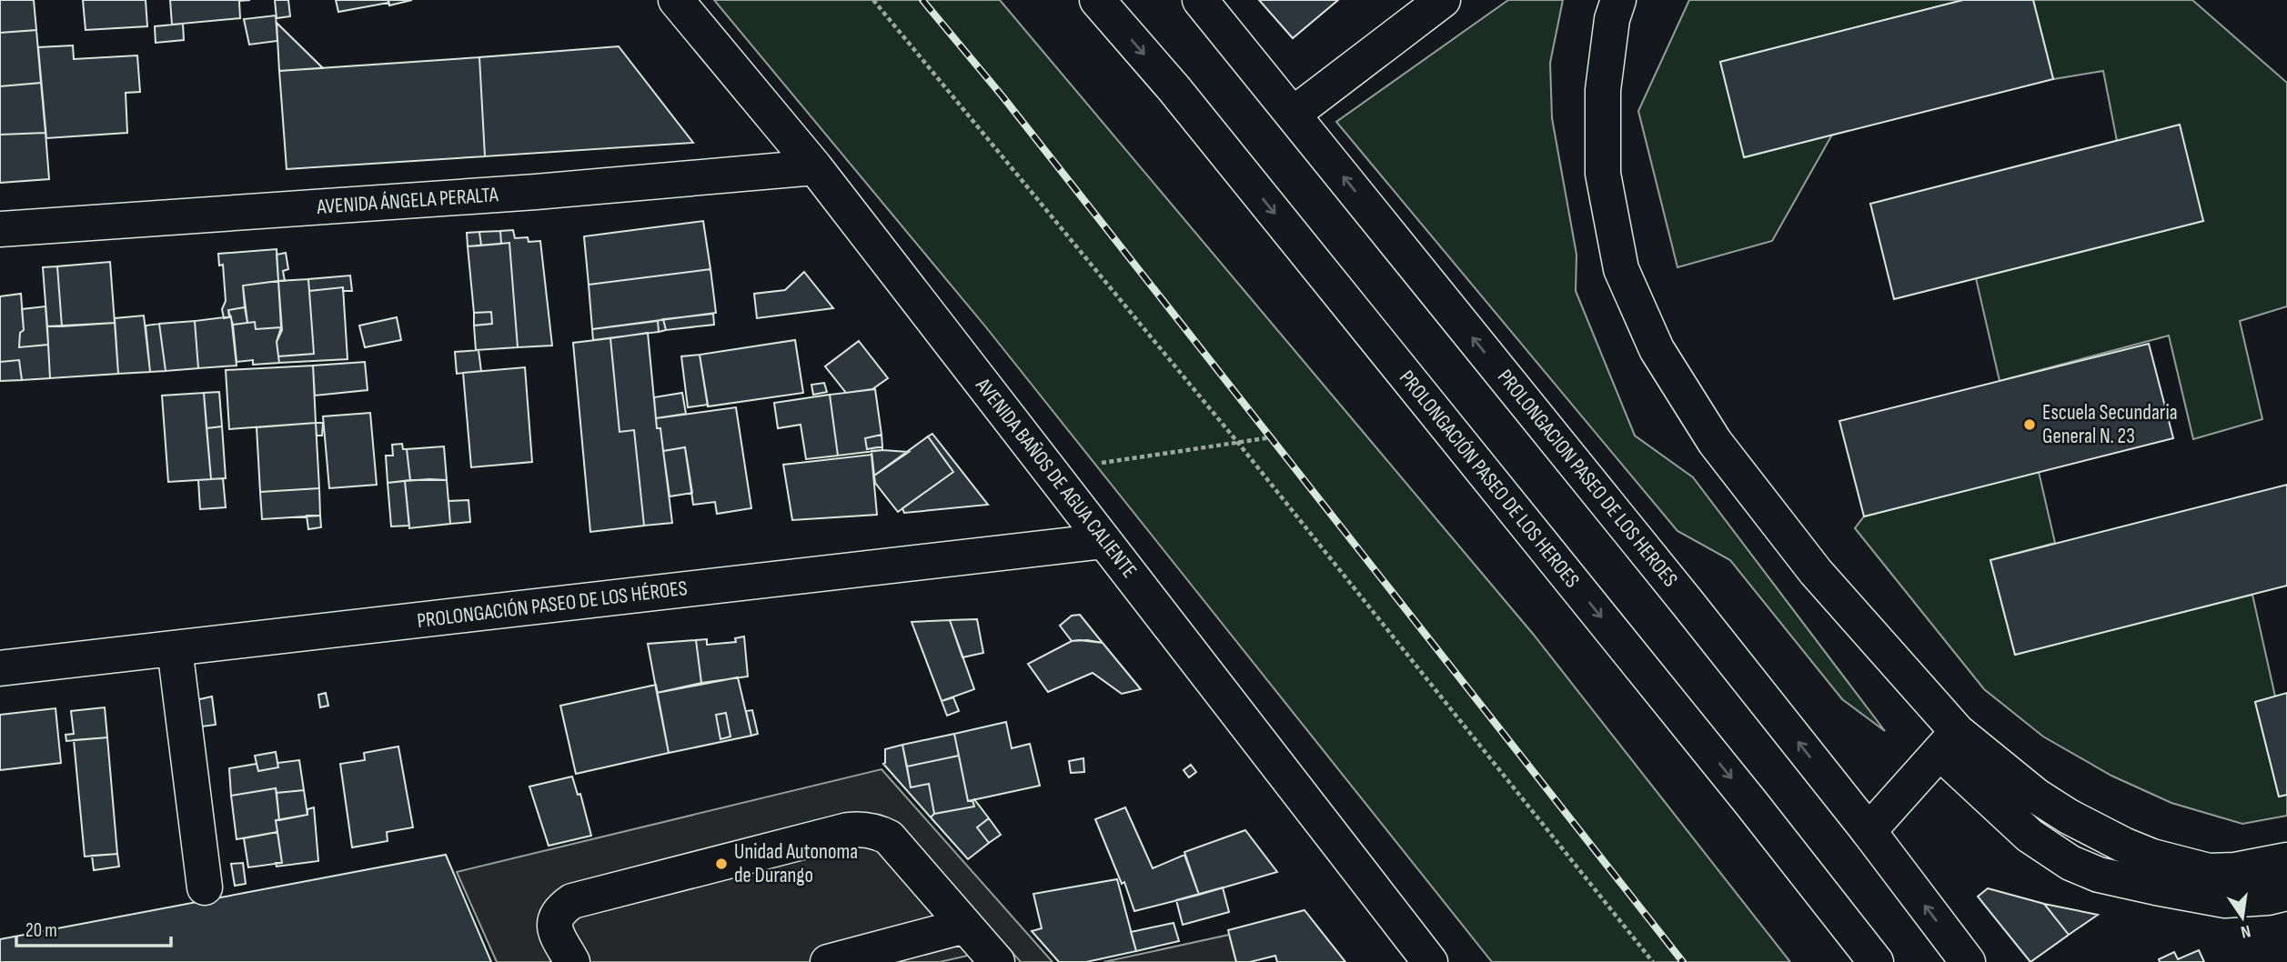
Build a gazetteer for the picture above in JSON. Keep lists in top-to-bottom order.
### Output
{
  "streets": {
    "street": [
      "AVENIDA ÁNGELA PERALTA",
      "AVENIDA BAÑOS DE AGUA CALIENTE",
      "PROLONGACION PASEO DE LOS HEROES",
      "PROLONGACIÓN PASEO DE LOS HEROES",
      "PROLONGACIÓN PASEO DE LOS HÉROES"
    ]
  },
  "crossings": [
    ["AVENIDA ÁNGELA PERALTA", "AVENIDA BAÑOS DE AGUA CALIENTE"],
    ["AVENIDA BAÑOS DE AGUA CALIENTE", "PROLONGACIÓN PASEO DE LOS HÉROES"]
  ],
  "places": ["Escuela Secundaria General N. 23", "Unidad Autonoma de Durango"],
  "scale_bar": "20 m",
  "north": "bottom"
}
